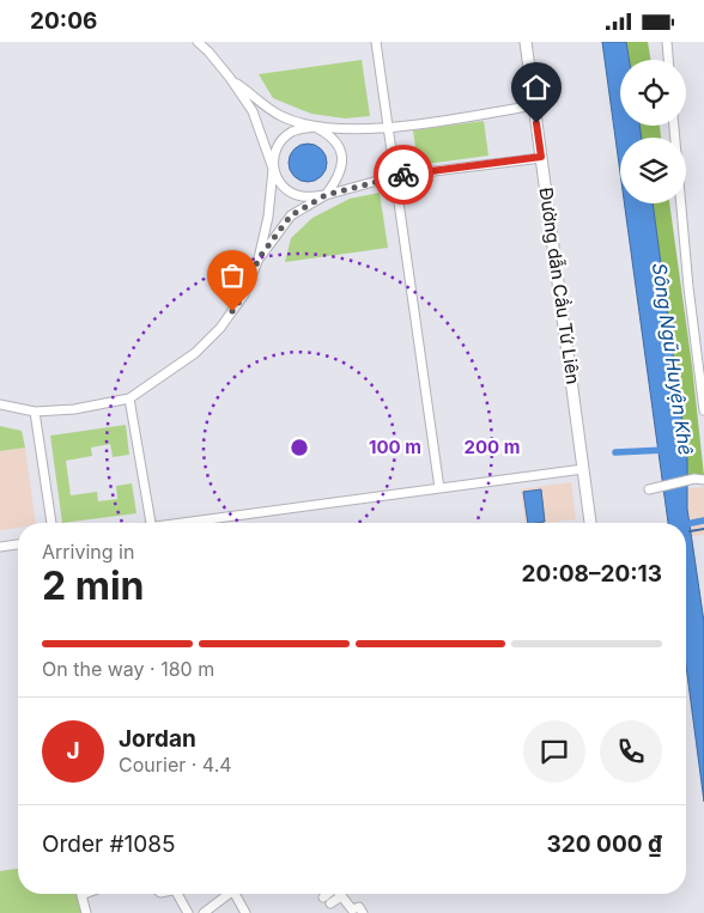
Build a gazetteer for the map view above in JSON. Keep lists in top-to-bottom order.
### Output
{
  "streets": {
    "main road": ["Đường dẫn Cầu Tứ Liên"]
  },
  "water": ["Sông Ngũ Huyện Khê"],
  "page": {
    "status": "20:06",
    "heading": ["2 min", "Arriving in", "20:08–20:13"],
    "panel": [
      "Jordan",
      "Courier · 4.4",
      "Order #1085",
      "320 000 ₫"
    ],
    "bar": "On the way · 180 m",
    "round": "J"
  },
  "rings": ["100 m", "200 m"]
}
